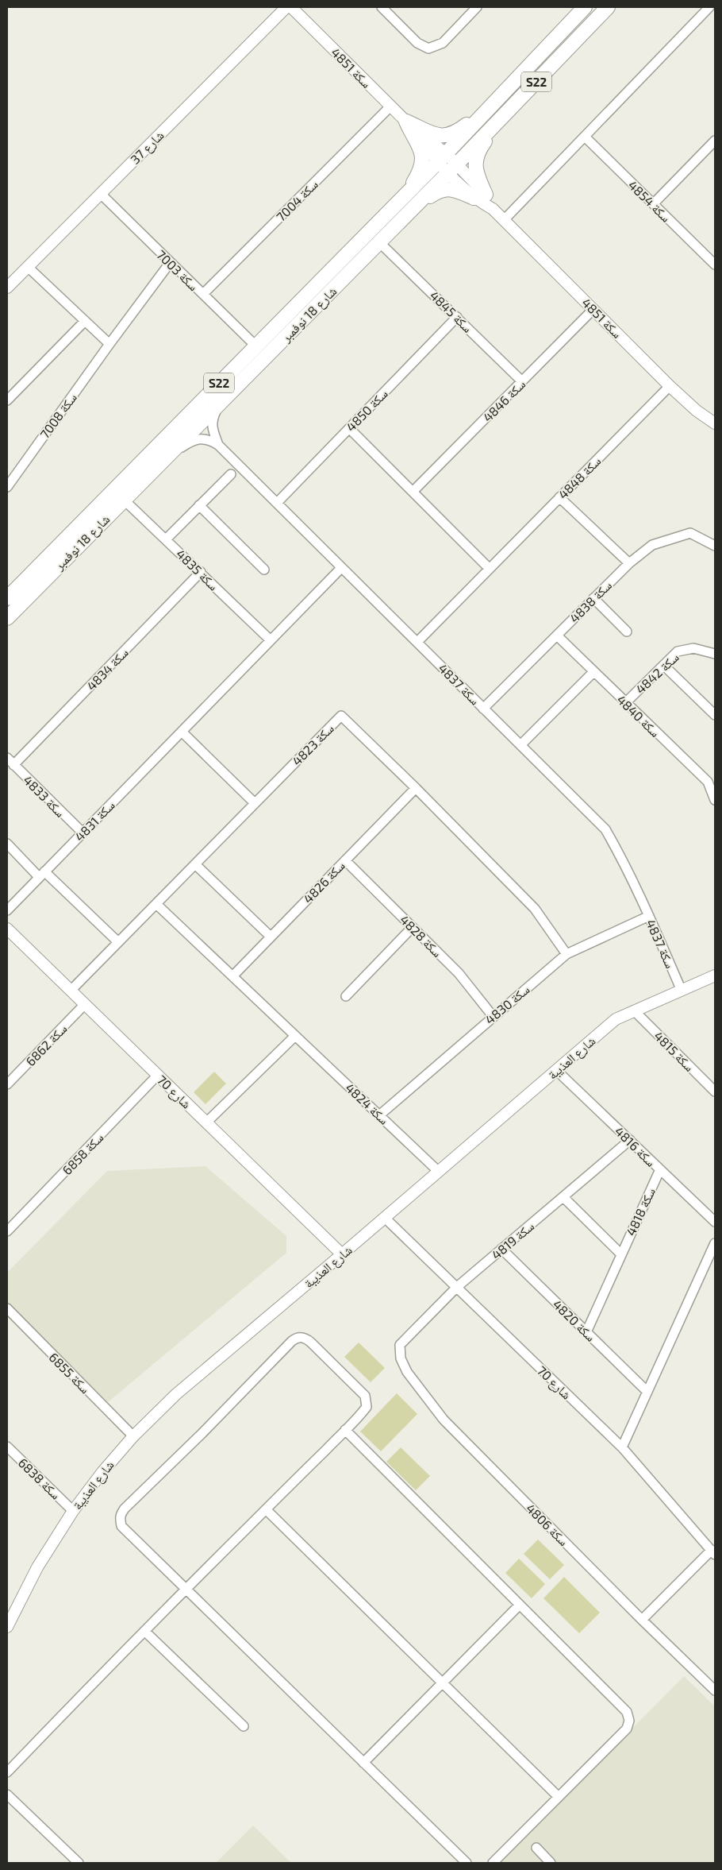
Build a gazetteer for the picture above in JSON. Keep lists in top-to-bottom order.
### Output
{
  "streets": {
    "main road": ["S22", "شارع 18 نوفمبر"],
    "street": [
      "سكة 4851",
      "شارع 37",
      "سكة 7004",
      "سكة 4854",
      "سكة 7003",
      "سكة 4845",
      "سكة 4846",
      "سكة 4850",
      "سكة 7008",
      "سكة 4848",
      "سكة 4835",
      "سكة 4838",
      "سكة 4834",
      "سكة 4842",
      "سكة 4837",
      "سكة 4840",
      "سكة 4823",
      "سكة 4833",
      "سكة 4831",
      "سكة 4826",
      "سكة 4828",
      "سكة 4830",
      "سكة 6862",
      "سكة 4815",
      "شارع العذيبة",
      "شارع 70",
      "سكة 4824",
      "سكة 4816",
      "سكة 6858",
      "سكة 4818",
      "سكة 4819",
      "سكة 4820",
      "سكة 6855",
      "سكة 6838",
      "سكة 4806"
    ]
  },
  "crossings": [
    ["سكة 4851", "سكة 7004"],
    ["سكة 4851", "شارع 18 نوفمبر"],
    ["سكة 4851", "سكة 4846"],
    ["سكة 4851", "سكة 4848"],
    ["شارع 37", "سكة 7003"],
    ["سكة 7004", "سكة 7003"],
    ["سكة 7003", "شارع 18 نوفمبر"],
    ["سكة 7003", "سكة 7008"],
    ["سكة 4845", "شارع 18 نوفمبر"],
    ["سكة 4845", "سكة 4846"],
    ["سكة 4845", "سكة 4850"],
    ["شارع 18 نوفمبر", "سكة 4835"],
    ["شارع 18 نوفمبر", "سكة 4837"],
    ["سكة 4850", "سكة 4837"],
    ["سكة 4848", "سكة 4837"],
    ["سكة 4835", "سكة 4834"],
    ["سكة 4835", "سكة 4831"],
    ["سكة 4838", "سكة 4837"],
    ["سكة 4838", "سكة 4840"],
    ["سكة 4834", "سكة 4833"],
    ["سكة 4842", "سكة 4840"],
    ["سكة 4837", "سكة 4831"],
    ["سكة 4837", "سكة 4830"],
    ["سكة 4837", "شارع العذيبة"],
    ["سكة 4823", "سكة 4826"],
    ["سكة 4823", "سكة 4830"],
    ["سكة 4823", "شارع 70"],
    ["سكة 4823", "سكة 4824"],
    ["سكة 4833", "سكة 4831"],
    ["سكة 4826", "سكة 4828"],
    ["سكة 4826", "سكة 4824"],
    ["سكة 4828", "سكة 4830"],
    ["سكة 4830", "سكة 4824"],
    ["سكة 6862", "شارع 70"],
    ["سكة 4815", "شارع العذيبة"],
    ["شارع العذيبة", "شارع 70"],
    ["شارع العذيبة", "سكة 4824"],
    ["شارع العذيبة", "سكة 4816"],
    ["شارع العذيبة", "سكة 6855"],
    ["شارع العذيبة", "سكة 6838"],
    ["شارع 70", "سكة 6858"],
    ["شارع 70", "سكة 4819"],
    ["سكة 4816", "سكة 4818"],
    ["سكة 4816", "سكة 4819"],
    ["سكة 4818", "سكة 4819"],
    ["سكة 4818", "سكة 4820"],
    ["سكة 4819", "سكة 4820"],
    ["سكة 4819", "سكة 4806"]
  ]
}
